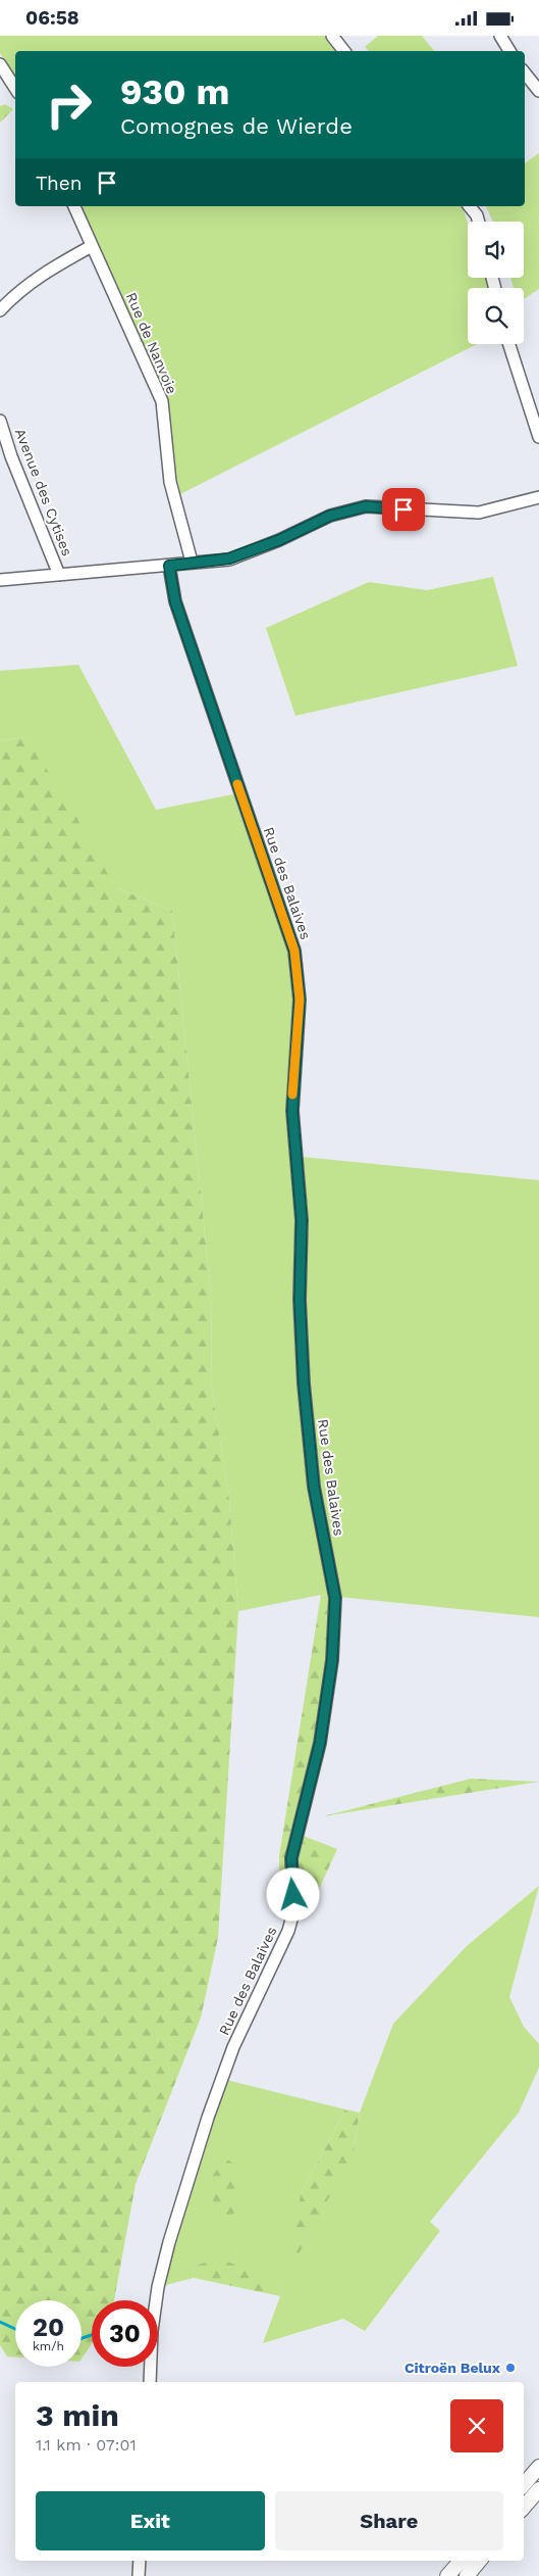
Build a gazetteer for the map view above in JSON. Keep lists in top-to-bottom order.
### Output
{
  "streets": {
    "street": ["Rue de Nanvoie", "Avenue des Cytises", "Rue des Balaives"]
  },
  "places": ["Citroën Belux"],
  "page": {
    "status": "06:58",
    "turn": ["930 m", "Comognes de Wierde"],
    "then": "Then",
    "speed": "20 km/h",
    "limit": "30",
    "heading": ["3 min", "1.1 km · 07:01"],
    "buttons": ["Exit", "Share"]
  }
}
